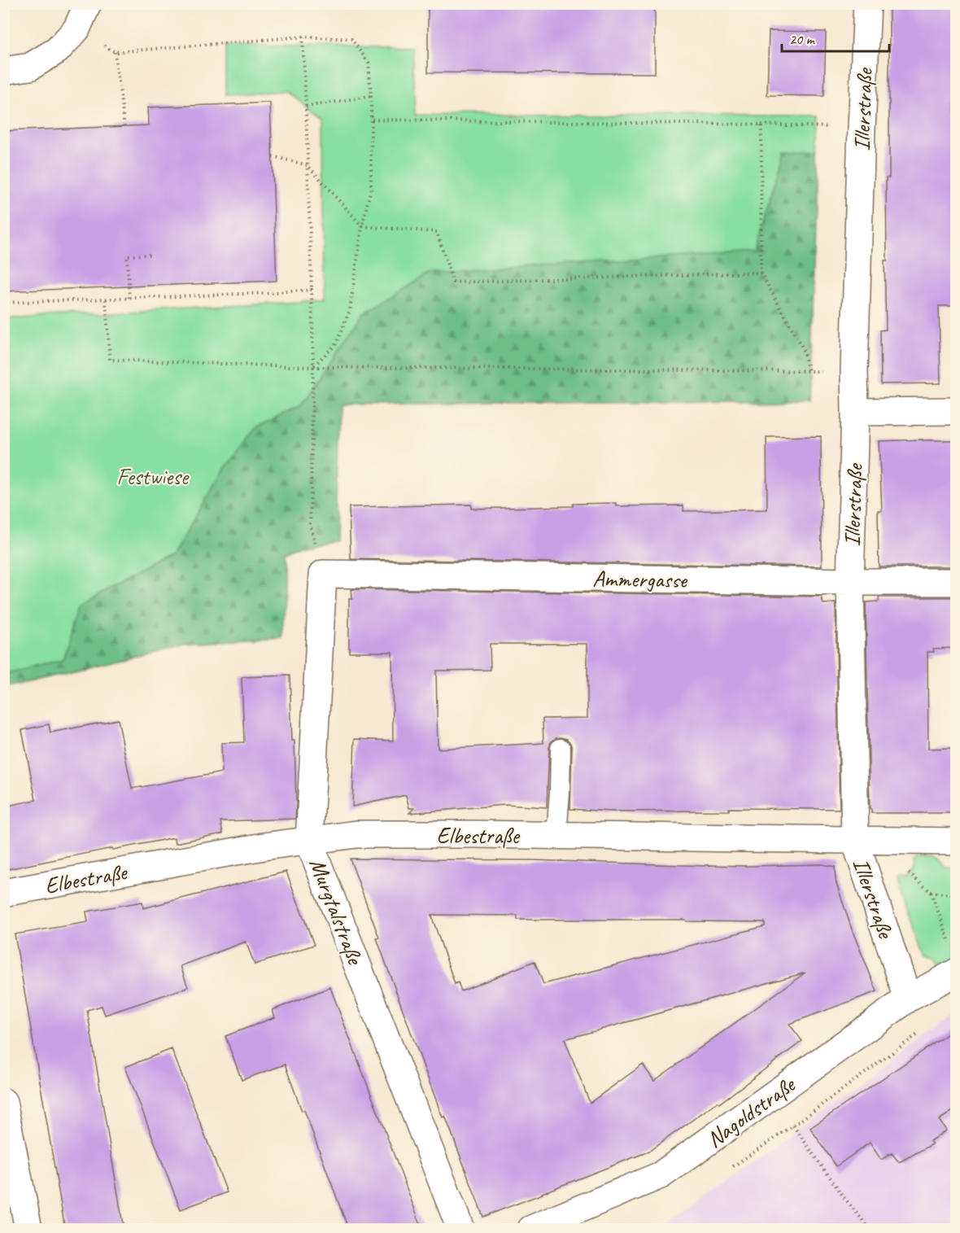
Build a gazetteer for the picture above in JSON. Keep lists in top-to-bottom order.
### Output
{
  "streets": {
    "street": [
      "Illerstraße",
      "Ammergasse",
      "Elbestraße",
      "Murgtalstraße",
      "Nagoldstraße"
    ]
  },
  "crossings": [
    ["Illerstraße", "Ammergasse"],
    ["Illerstraße", "Elbestraße"],
    ["Illerstraße", "Nagoldstraße"],
    ["Ammergasse", "Murgtalstraße"],
    ["Elbestraße", "Murgtalstraße"]
  ],
  "parks": ["Festwiese"],
  "scale_bar": "20 m"
}
